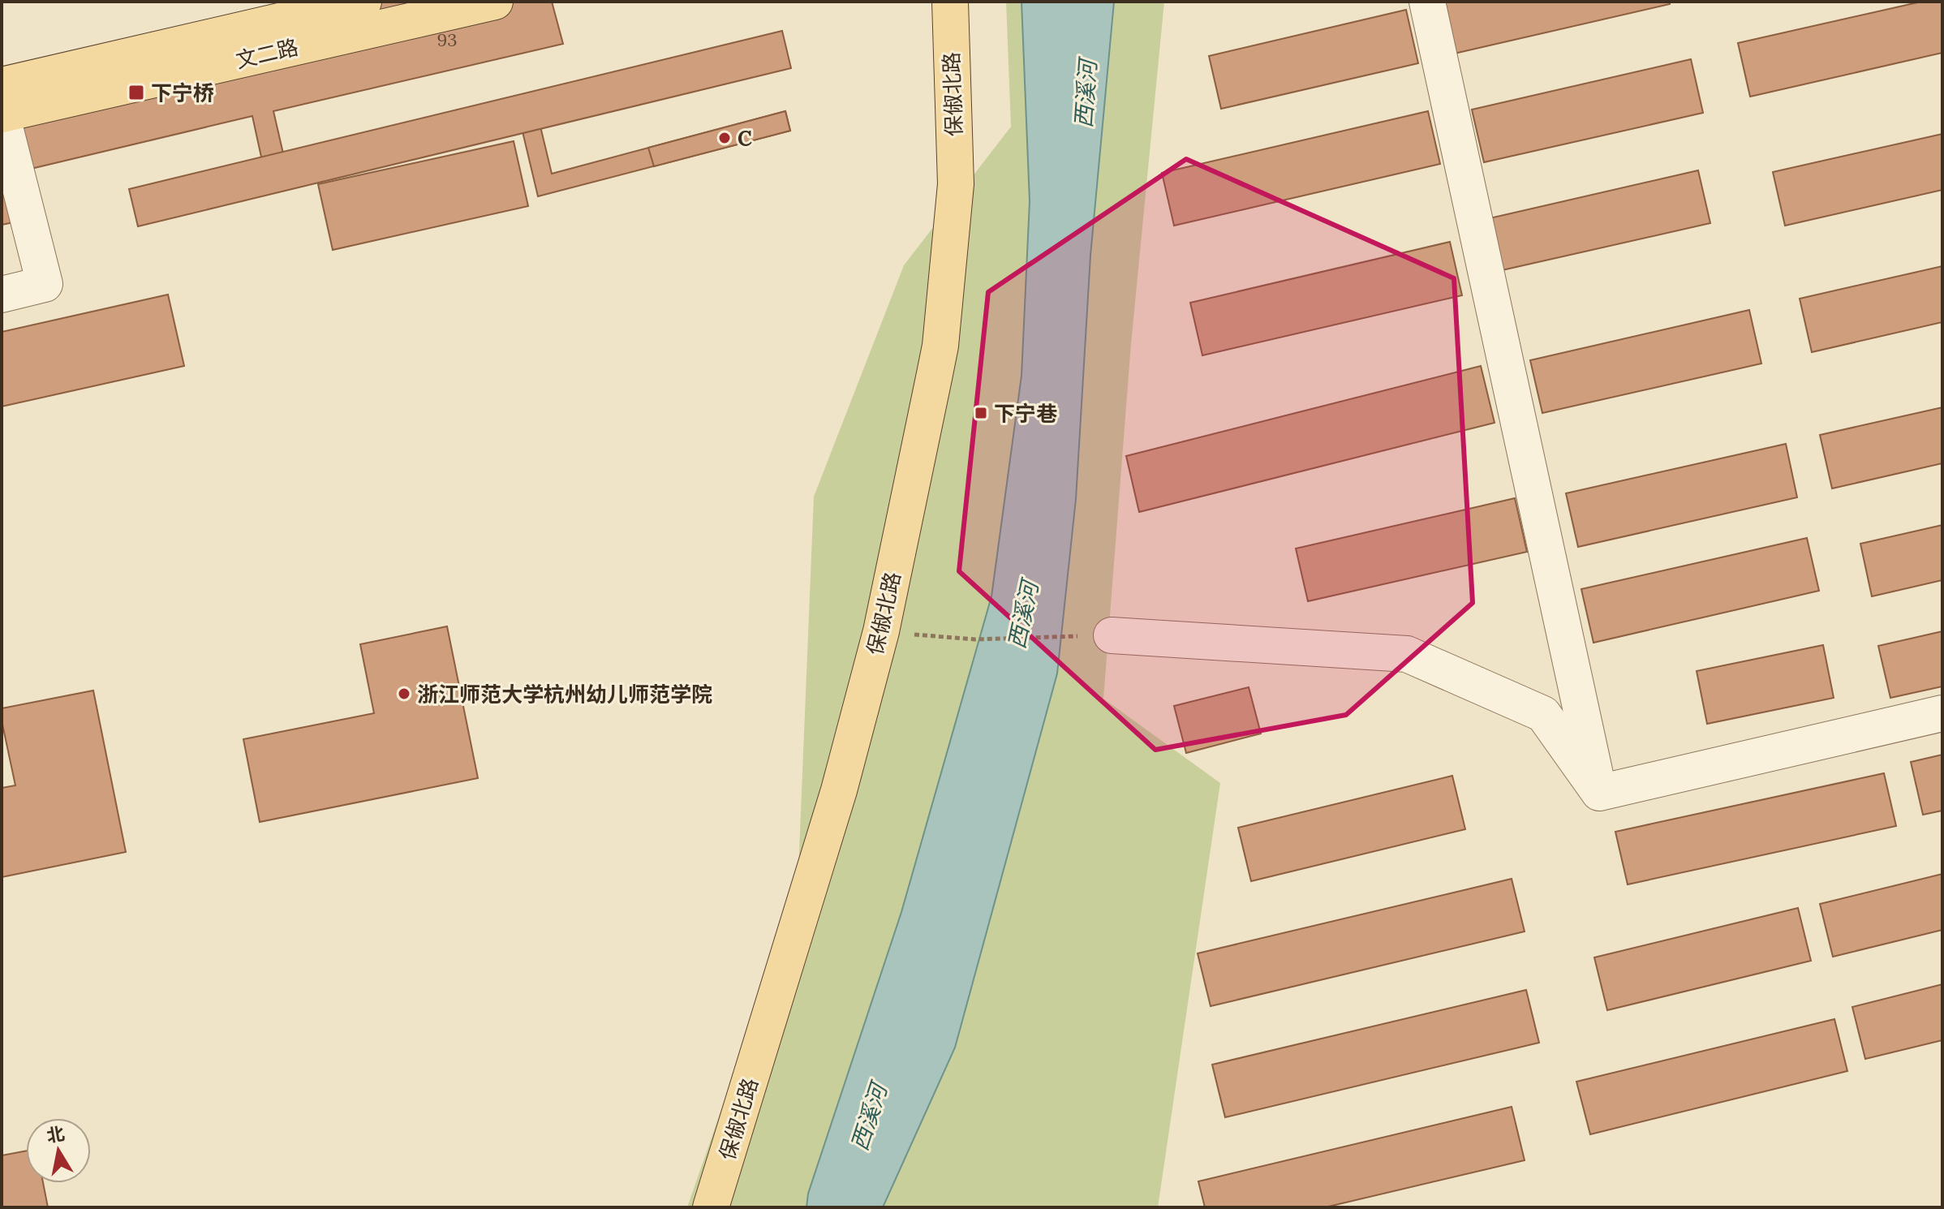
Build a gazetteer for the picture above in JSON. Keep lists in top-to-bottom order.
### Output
{
  "streets": {
    "main road": ["文二路", "保俶北路"]
  },
  "water": ["西溪河"],
  "places": {
    "transit": ["下宁桥", "下宁巷"],
    "other": ["C", "浙江师范大学杭州幼儿师范学院"]
  },
  "house_numbers": ["93"],
  "north": "top"
}
